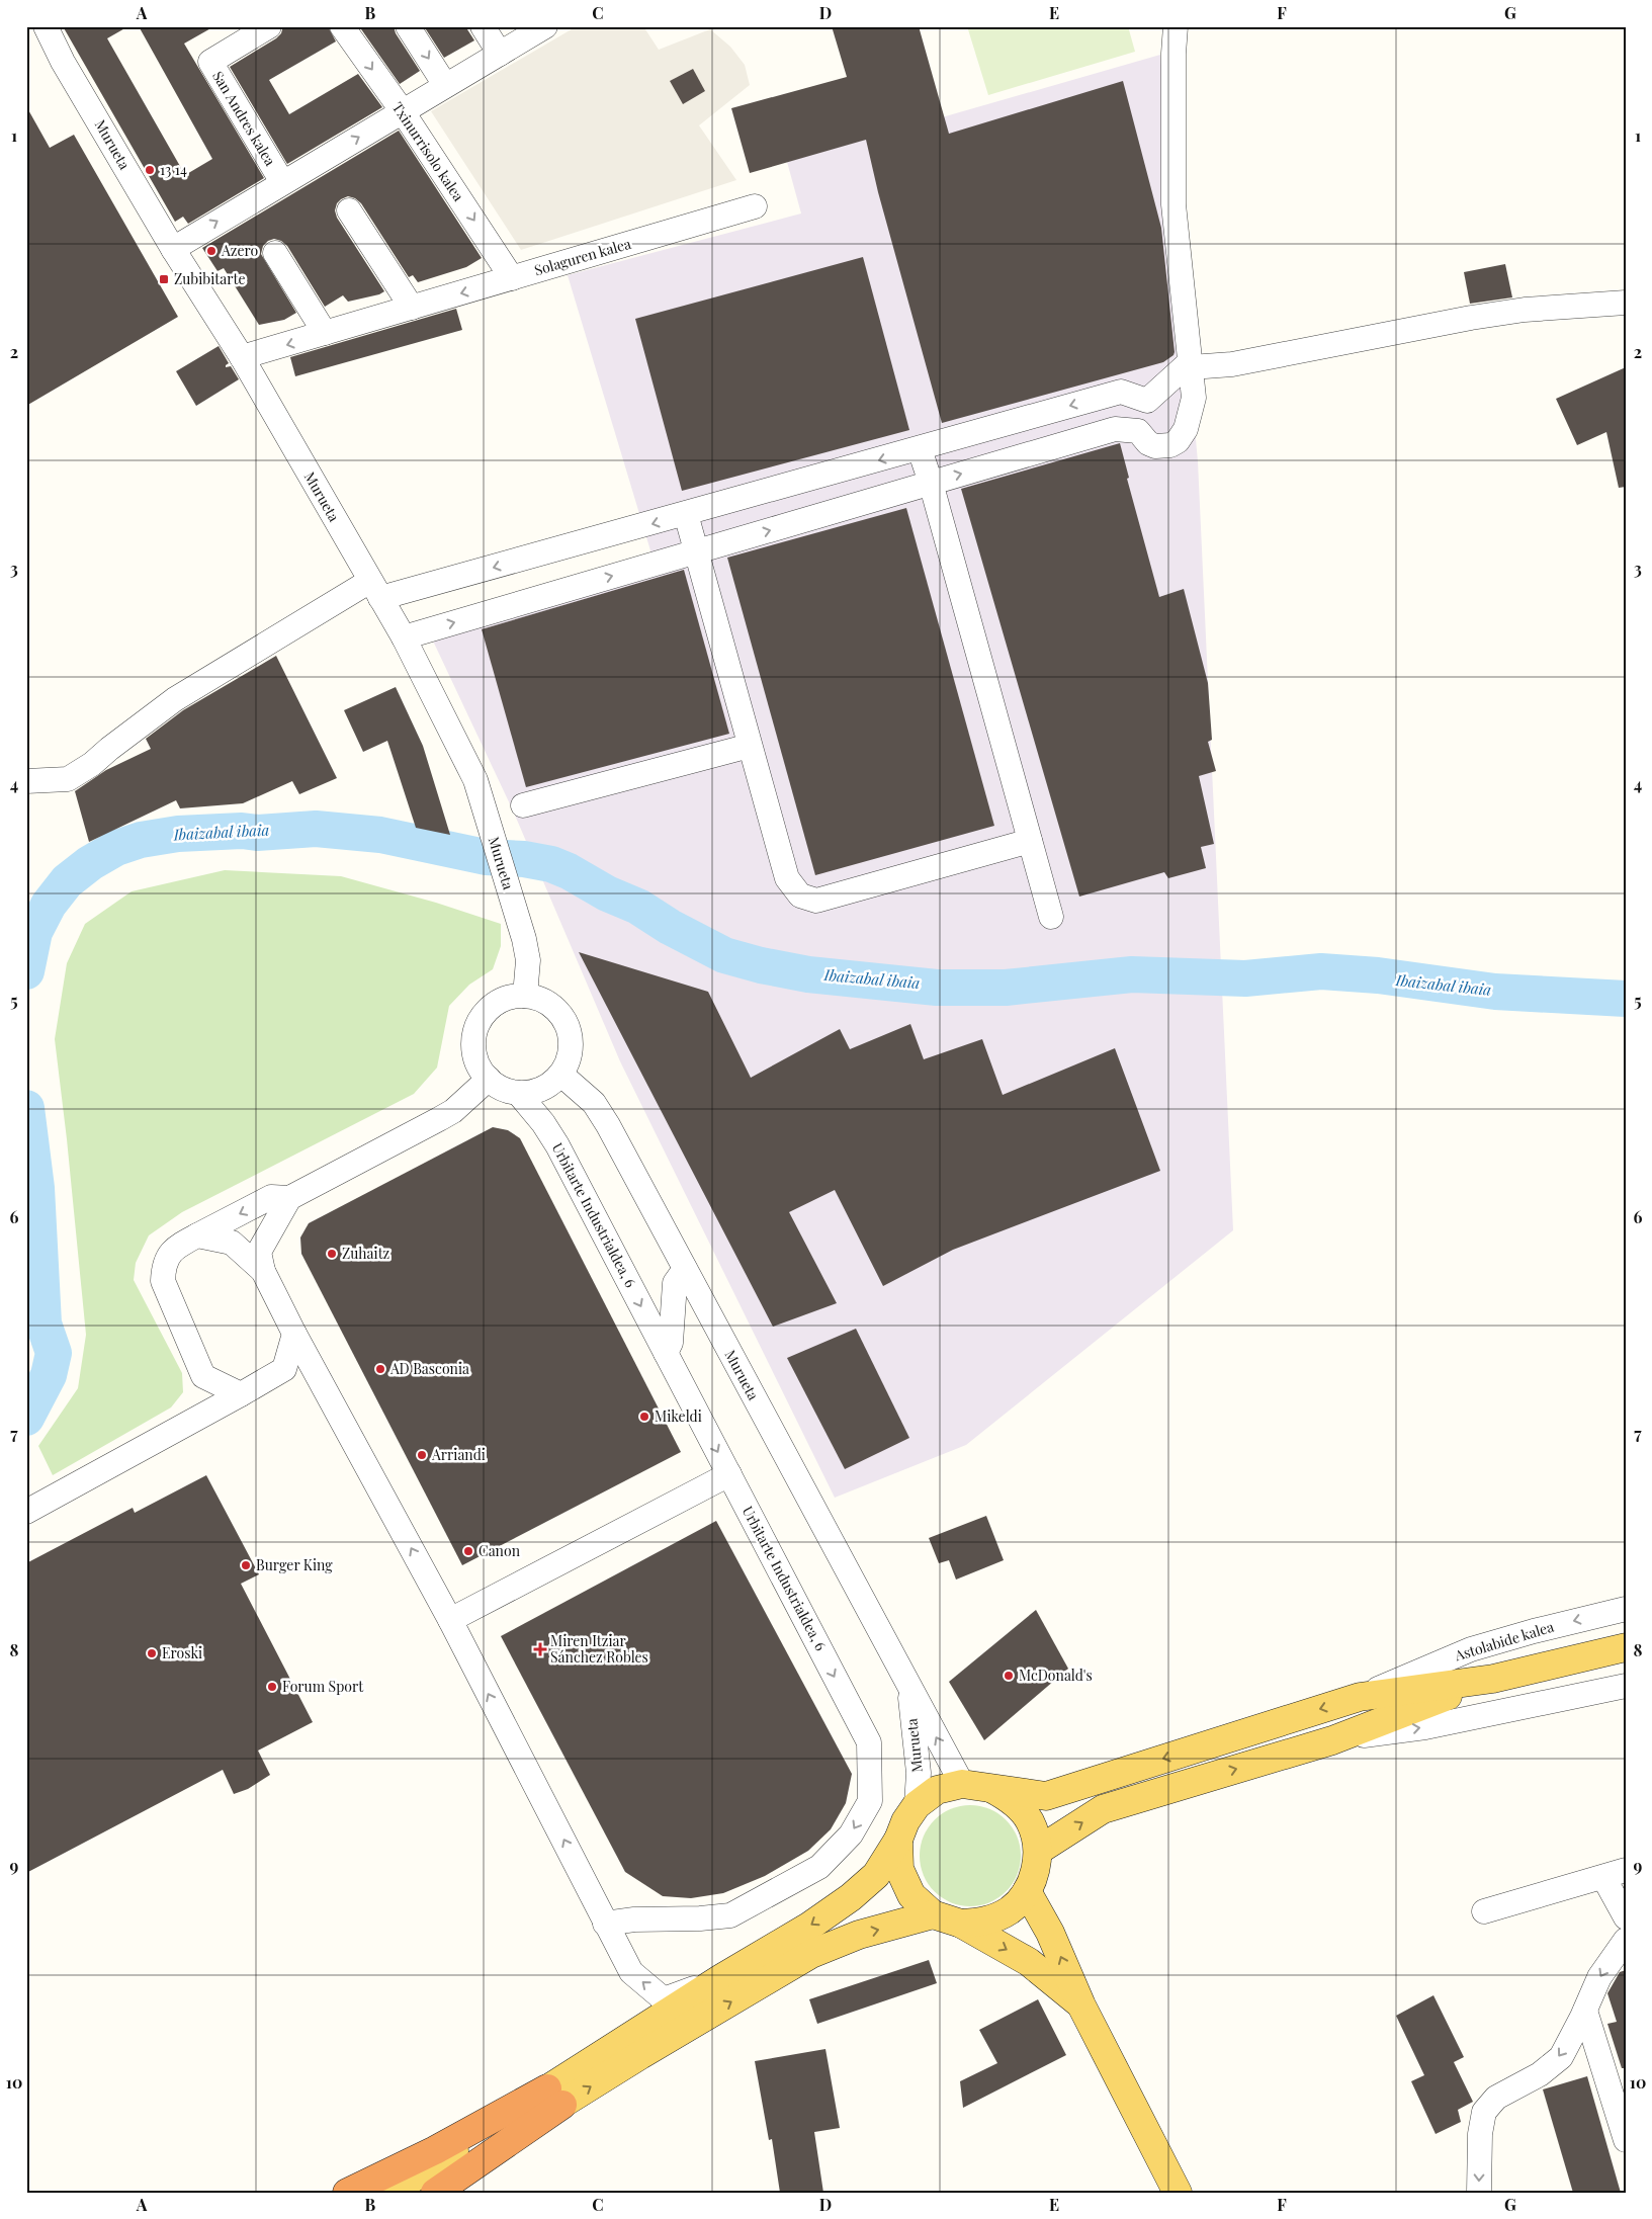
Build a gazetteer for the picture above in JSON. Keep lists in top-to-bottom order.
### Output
{
  "streets": {
    "street": [
      "San Andres kalea",
      "Murueta",
      "Txinurrisolo kalea",
      "Solaguren kalea",
      "Urbitarte Industrialdea, 6",
      "Astolabide kalea"
    ]
  },
  "crossings": [
    ["Murueta", "Solaguren kalea"],
    ["Murueta", "Urbitarte Industrialdea, 6"],
    ["Txinurrisolo kalea", "Solaguren kalea"]
  ],
  "water": ["Ibaizabal ibaia"],
  "places": {
    "other": [
      "13 14",
      "Azero",
      "Zuhaitz",
      "AD Basconia",
      "Mikeldi",
      "Arriandi",
      "Canon",
      "Burger King",
      "Eroski",
      "McDonald's",
      "Forum Sport"
    ],
    "transit": ["Zubibitarte"],
    "health": ["Miren Itziar Sánchez Robles"]
  },
  "grid": {
    "columns": [
      "A",
      "B",
      "C",
      "D",
      "E",
      "F",
      "G"
    ],
    "rows": [
      "1",
      "2",
      "3",
      "4",
      "5",
      "6",
      "7",
      "8",
      "9",
      "10"
    ]
  }
}
